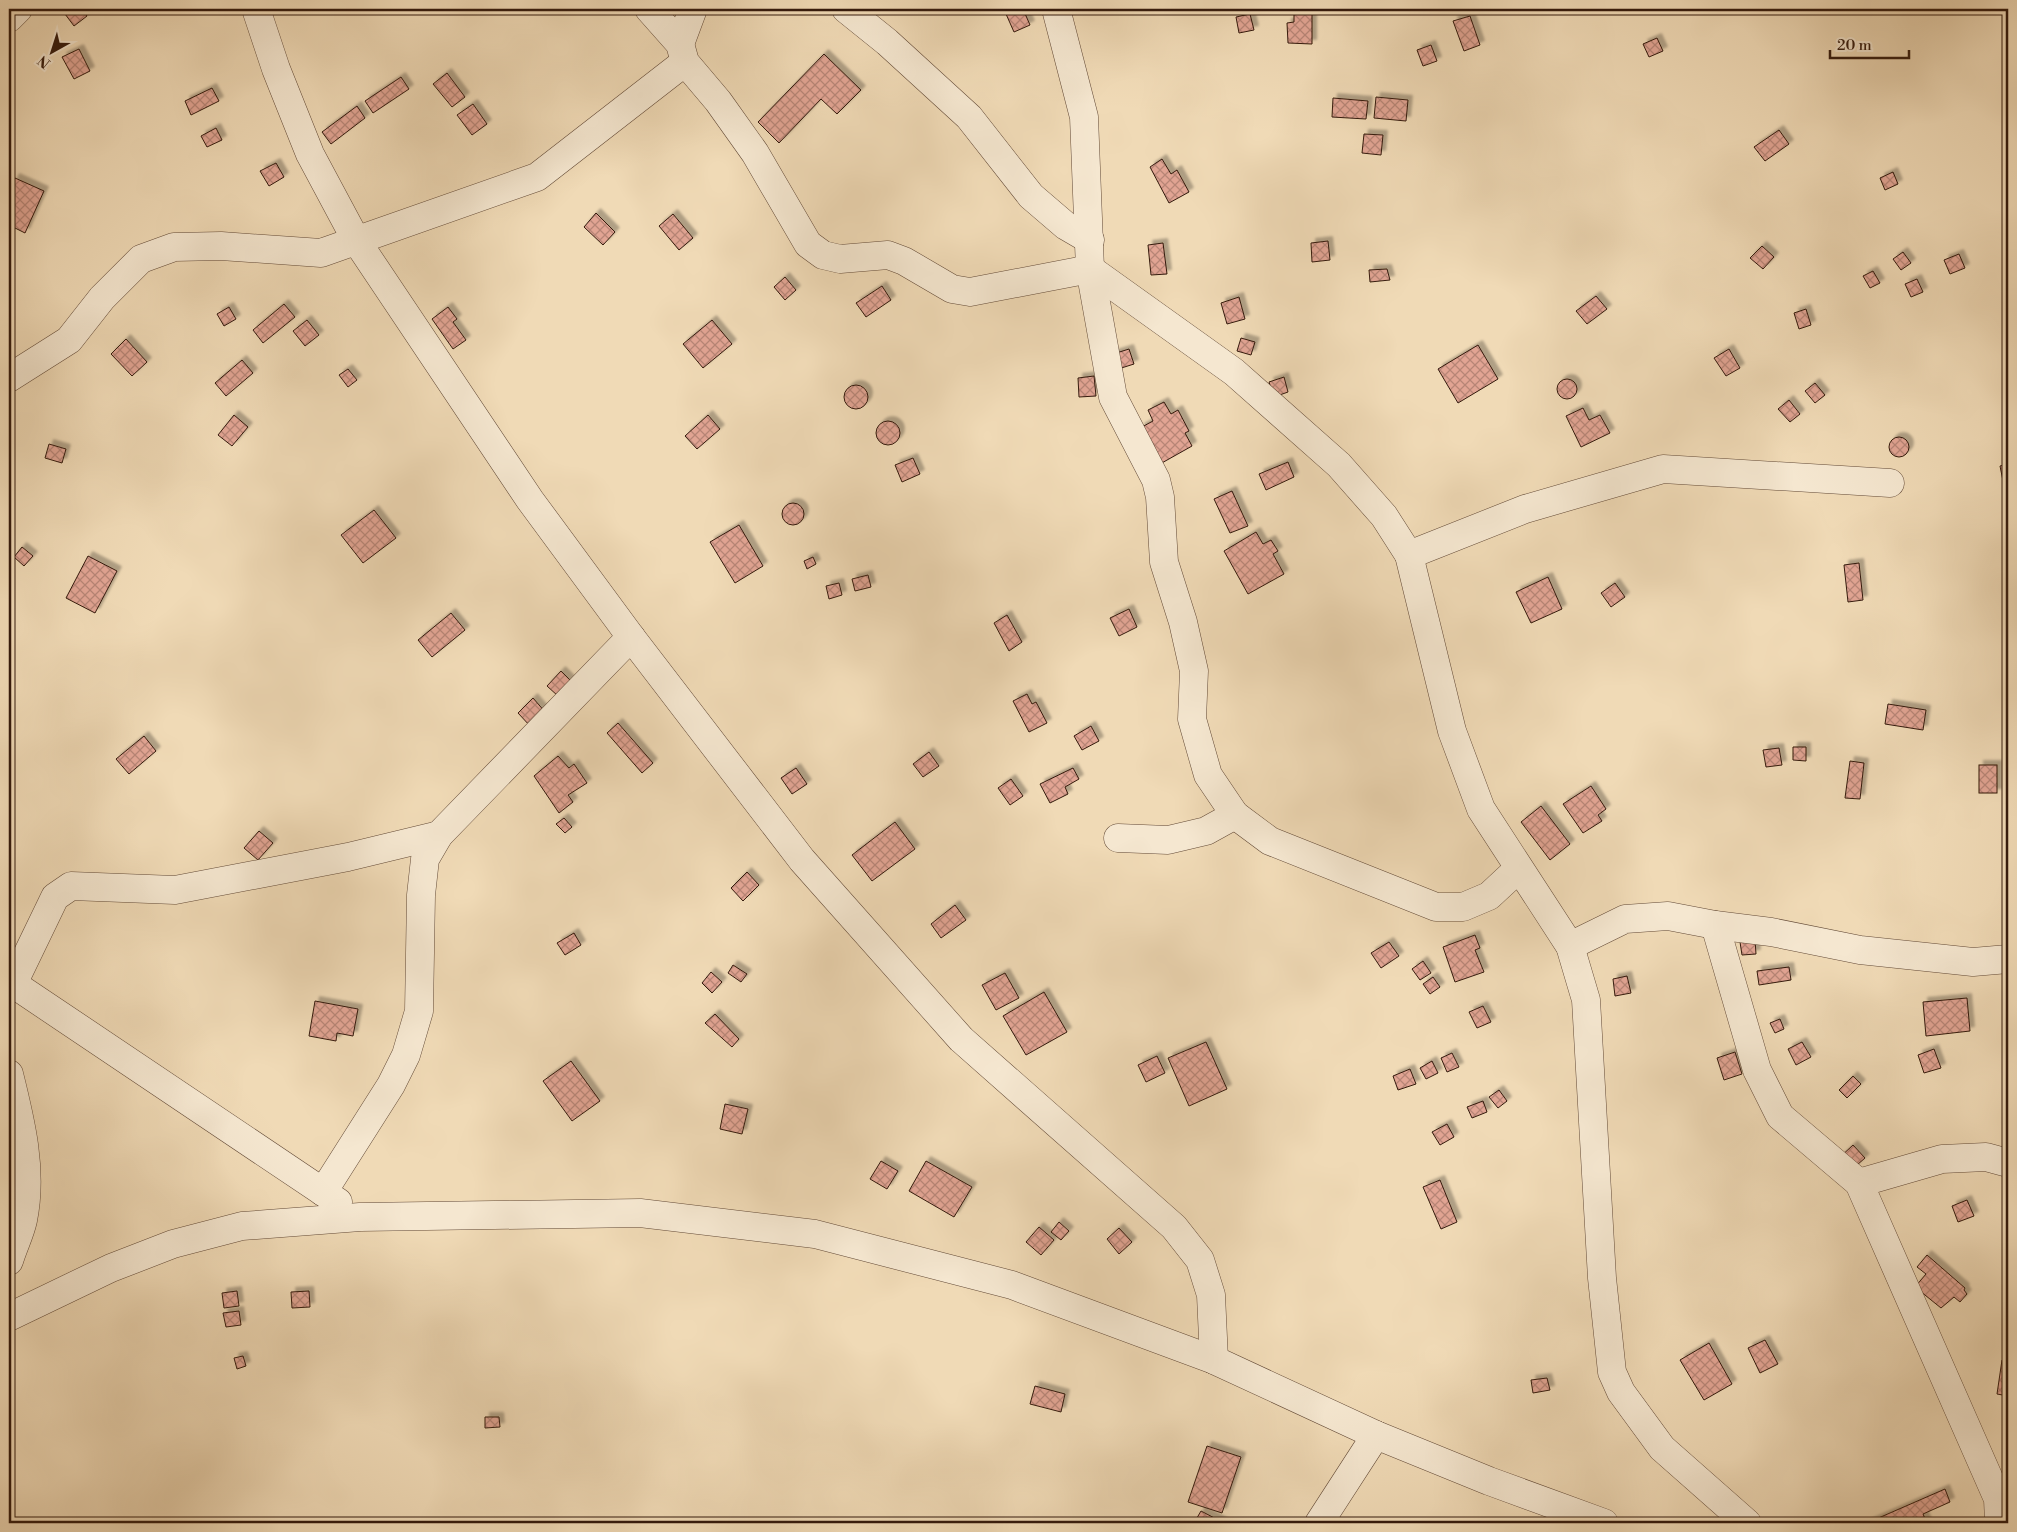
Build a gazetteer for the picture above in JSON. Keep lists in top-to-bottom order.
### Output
{
  "scale_bar": "20 m",
  "north": "bottom left"
}
